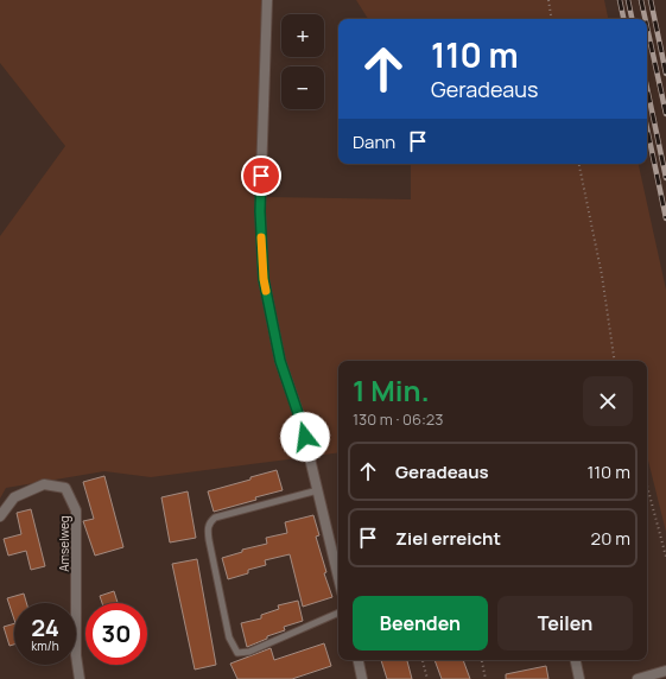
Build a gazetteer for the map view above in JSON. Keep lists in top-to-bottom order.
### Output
{
  "streets": {
    "street": ["Amselweg"]
  },
  "page": {
    "map_buttons": ["+", "−"],
    "turn": ["110 m", "Geradeaus"],
    "then": "Dann",
    "heading": ["1 Min.", "130 m · 06:23"],
    "list": [
      {
        "name": "Geradeaus",
        "value": "110 m"
      },
      {
        "name": "Ziel erreicht",
        "value": "20 m"
      }
    ],
    "buttons": ["Beenden", "Teilen"],
    "speed": "24 km/h",
    "limit": "30"
  }
}
